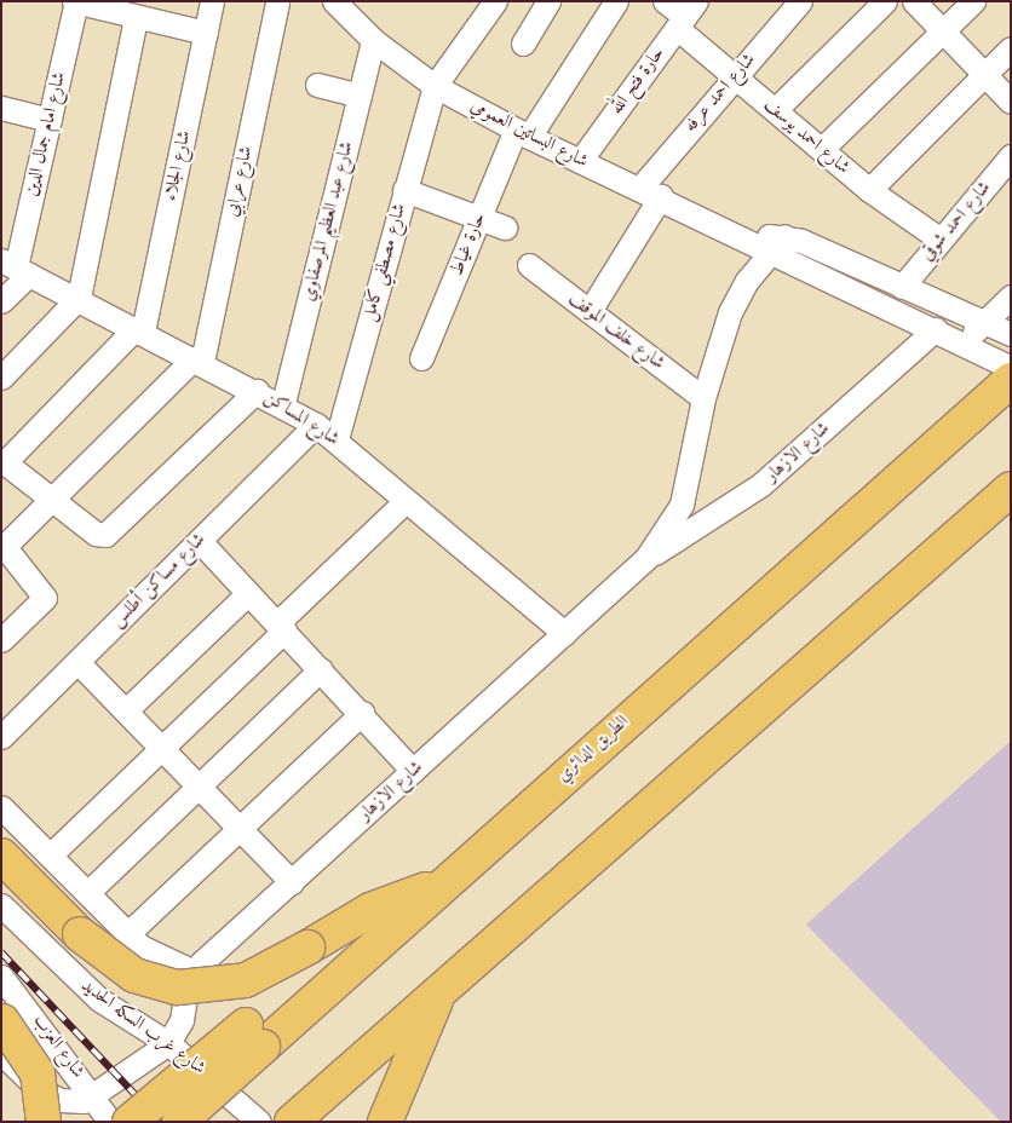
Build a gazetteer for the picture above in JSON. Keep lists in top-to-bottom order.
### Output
{
  "streets": {
    "highway": ["الطريق الدائري"],
    "street": [
      "حارة فتح الله",
      "شارع احمد عرفه",
      "شارع امام جمال الدين",
      "شارع البساتين العمومي",
      "شارع احمد يوسف",
      "شارع الجلاء",
      "شارع عرابي",
      "شارع عبد العظيم المرصفاوي",
      "شارع احمد شوقي",
      "حارة غياط",
      "شارع مصطفي كامل",
      "شارع خلف الموقف",
      "شارع المساكن",
      "شارع الازهار",
      "شارع مساكن أطلس",
      "شارع غرب السكه الحديد",
      "شارع العزب"
    ]
  },
  "crossings": [
    ["حارة فتح الله", "شارع البساتين العمومي"],
    ["حارة فتح الله", "شارع احمد يوسف"],
    ["شارع احمد عرفه", "شارع البساتين العمومي"],
    ["شارع احمد عرفه", "شارع احمد يوسف"],
    ["شارع احمد عرفه", "شارع خلف الموقف"],
    ["شارع امام جمال الدين", "شارع المساكن"],
    ["شارع البساتين العمومي", "شارع عبد العظيم المرصفاوي"],
    ["شارع البساتين العمومي", "شارع احمد شوقي"],
    ["شارع البساتين العمومي", "حارة غياط"],
    ["شارع البساتين العمومي", "شارع مصطفي كامل"],
    ["شارع البساتين العمومي", "شارع الازهار"],
    ["شارع البساتين العمومي", "الطريق الدائري"],
    ["شارع احمد يوسف", "شارع احمد شوقي"],
    ["شارع الجلاء", "شارع المساكن"],
    ["شارع عرابي", "شارع المساكن"],
    ["شارع عبد العظيم المرصفاوي", "شارع المساكن"],
    ["شارع مصطفي كامل", "شارع المساكن"],
    ["شارع خلف الموقف", "شارع الازهار"],
    ["شارع المساكن", "شارع الازهار"],
    ["شارع المساكن", "شارع مساكن أطلس"],
    ["شارع الازهار", "شارع غرب السكه الحديد"]
  ]
}
